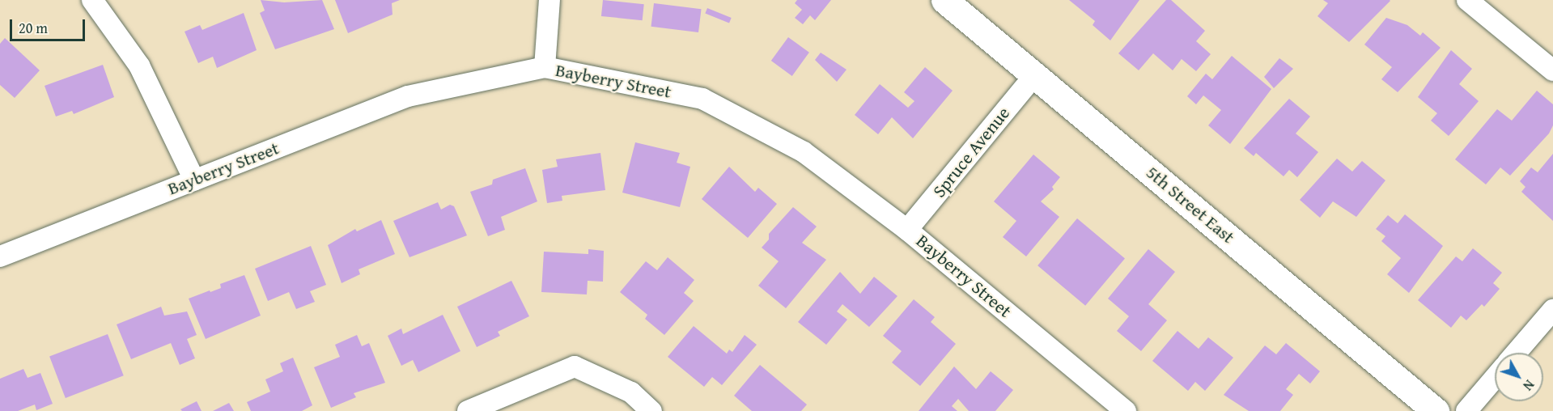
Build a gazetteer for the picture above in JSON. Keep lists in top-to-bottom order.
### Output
{
  "streets": {
    "street": ["Bayberry Street", "Spruce Avenue", "5th Street East"]
  },
  "crossings": [
    ["Bayberry Street", "Spruce Avenue"],
    ["Spruce Avenue", "5th Street East"]
  ],
  "scale_bar": "20 m",
  "north": "bottom right"
}
